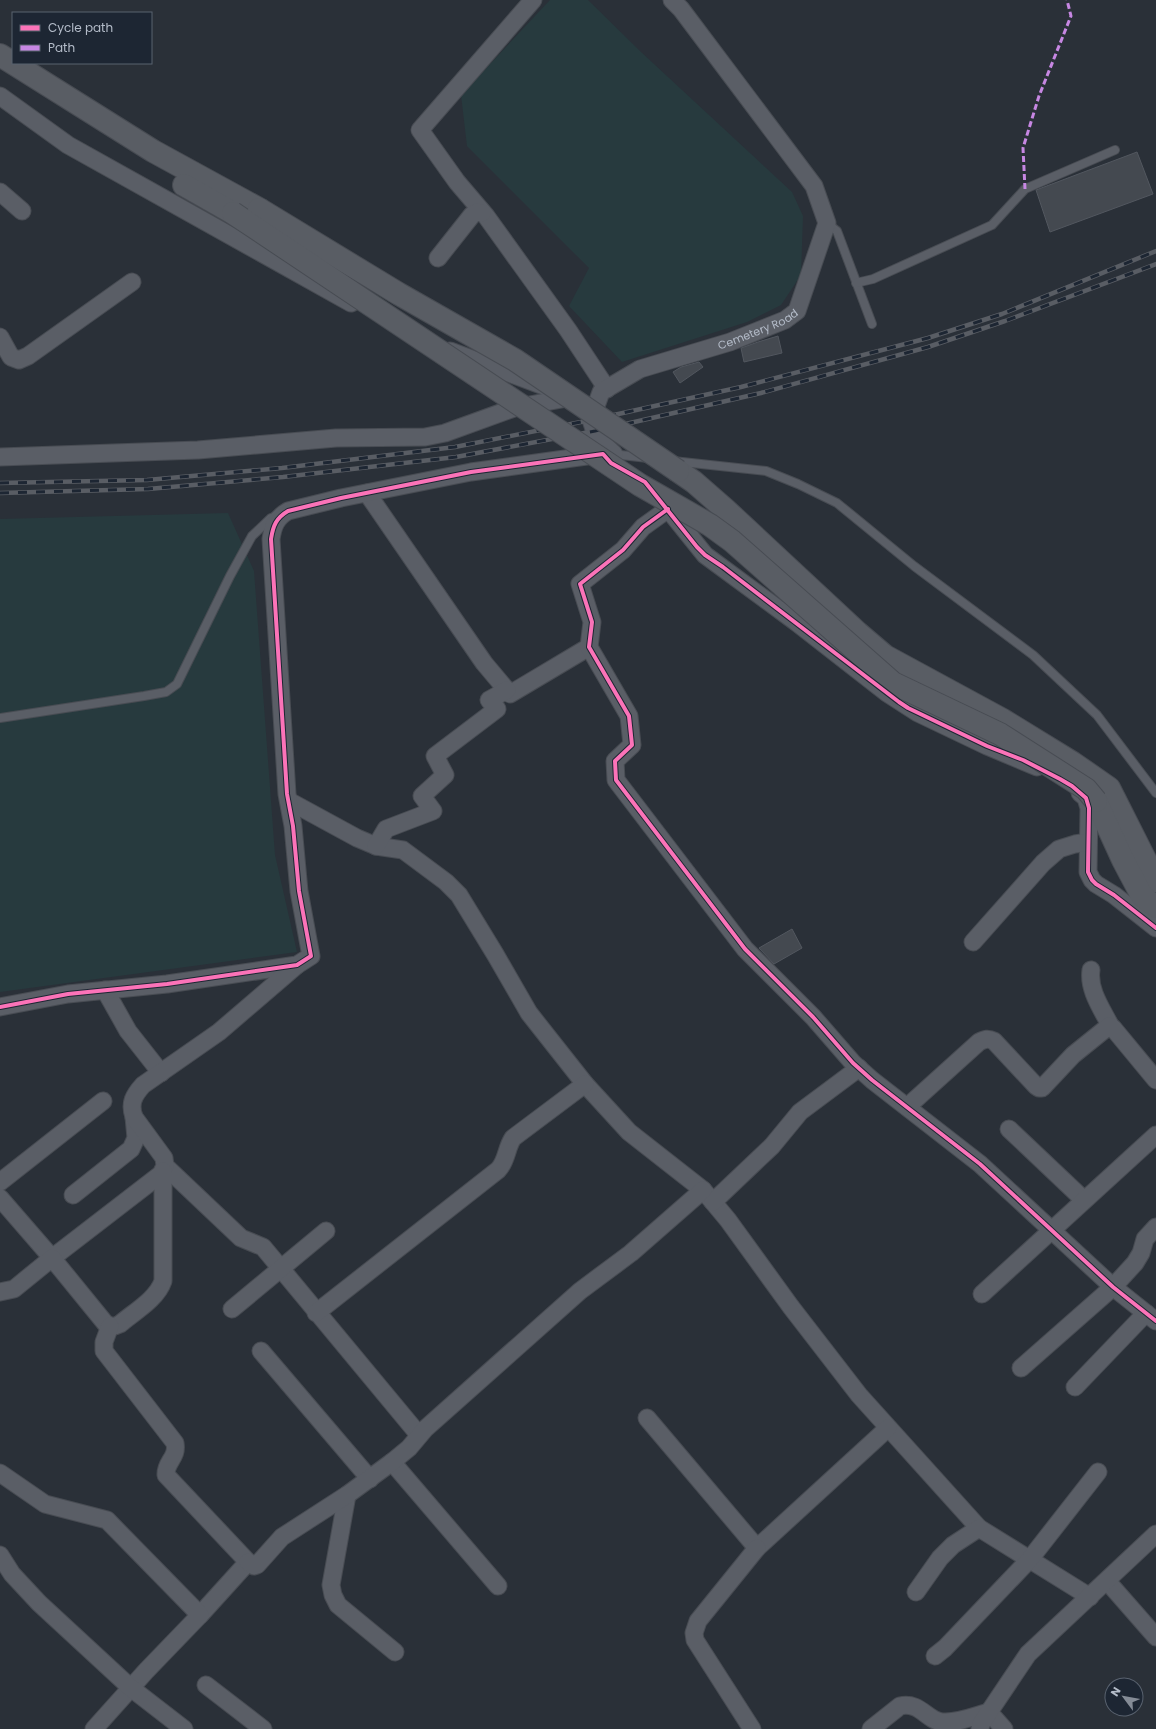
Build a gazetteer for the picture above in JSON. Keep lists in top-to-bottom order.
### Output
{
  "streets": {
    "street": ["Cemetery Road"]
  },
  "legend": ["Cycle path", "Path"],
  "north": "top left"
}
